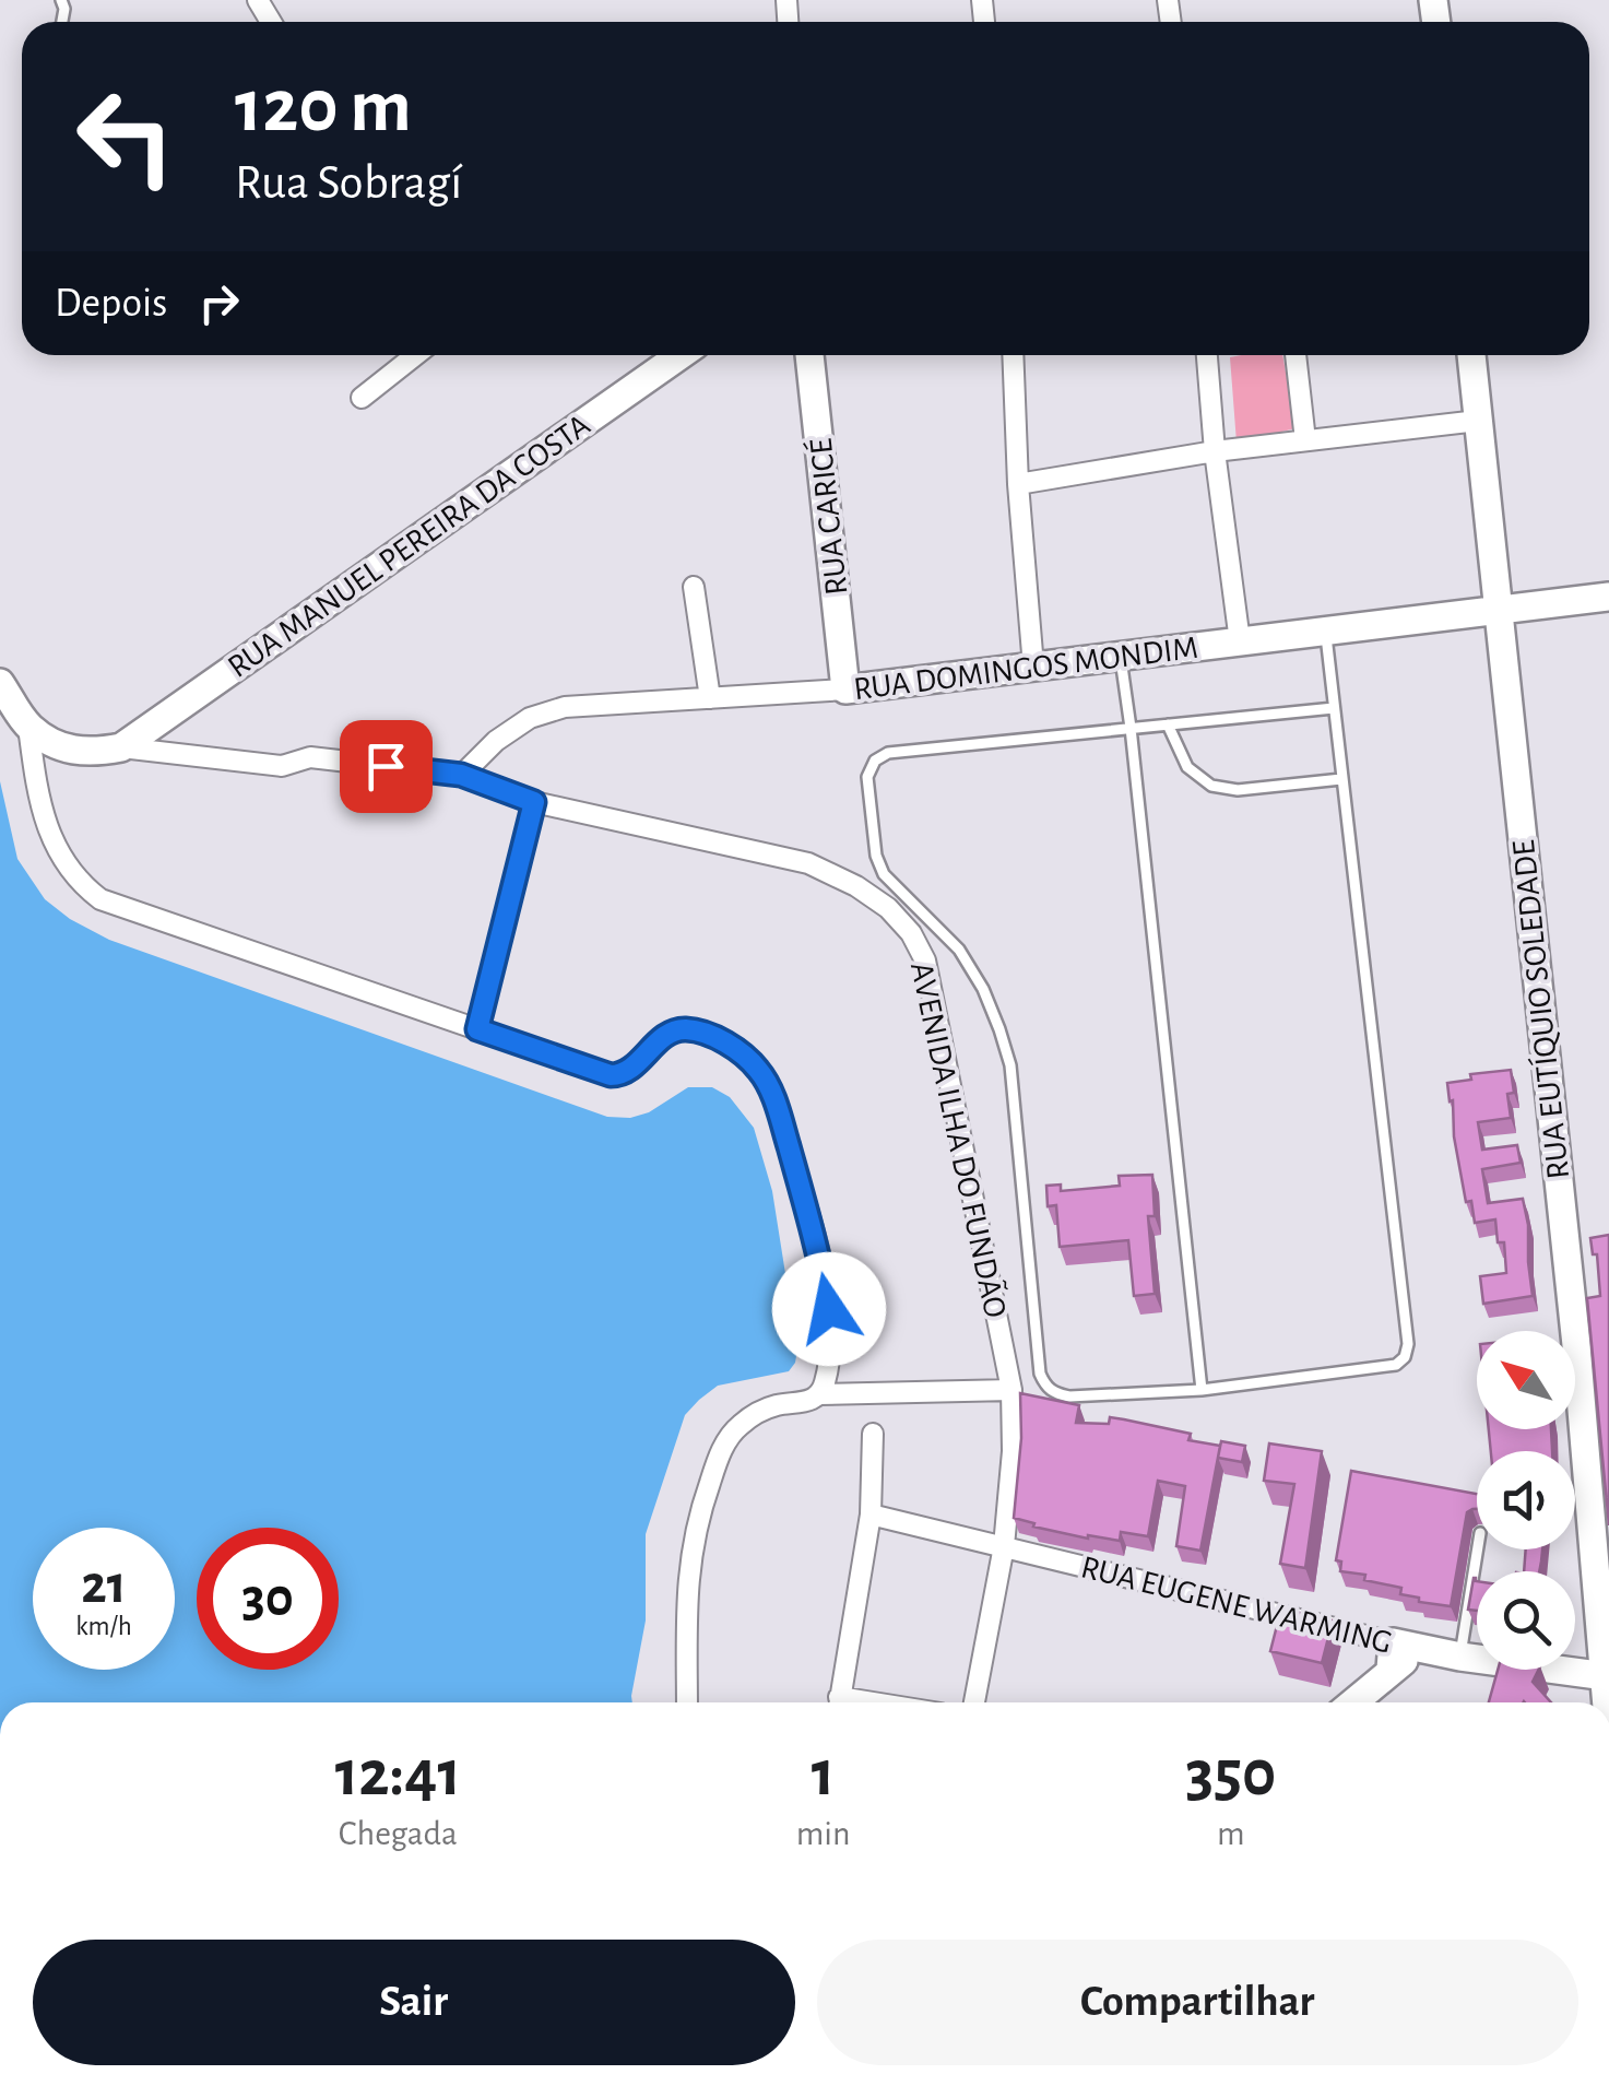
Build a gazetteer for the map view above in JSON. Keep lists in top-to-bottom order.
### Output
{
  "streets": {
    "street": [
      "RUA CARICÉ",
      "RUA MANUEL PEREIRA DA COSTA",
      "RUA DOMINGOS MONDIM",
      "RUA EUTÍQUIO SOLEDADE",
      "AVENIDA ILHA DO FUNDÃO",
      "RUA EUGENE WARMING"
    ]
  },
  "crossings": [
    ["RUA CARICÉ", "RUA DOMINGOS MONDIM"],
    ["RUA MANUEL PEREIRA DA COSTA", "AVENIDA ILHA DO FUNDÃO"],
    ["RUA DOMINGOS MONDIM", "RUA EUTÍQUIO SOLEDADE"],
    ["RUA DOMINGOS MONDIM", "AVENIDA ILHA DO FUNDÃO"],
    ["RUA EUTÍQUIO SOLEDADE", "RUA EUGENE WARMING"],
    ["AVENIDA ILHA DO FUNDÃO", "RUA EUGENE WARMING"]
  ],
  "north": "top left",
  "page": {
    "turn": ["120 m", "Rua Sobragí"],
    "then": "Depois",
    "speed": "21 km/h",
    "limit": "30",
    "eta": [
      "12:41",
      "Chegada",
      "1",
      "min",
      "350",
      "m"
    ],
    "buttons": ["Sair", "Compartilhar"]
  }
}
